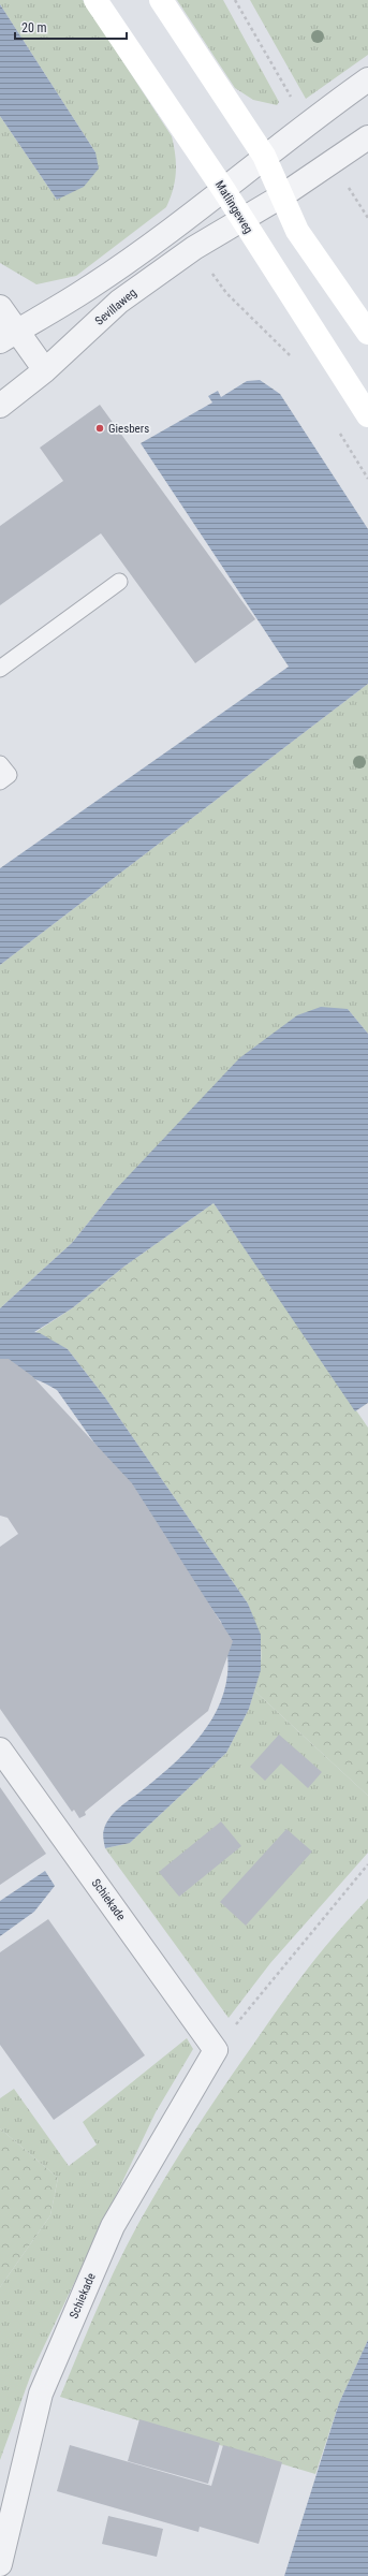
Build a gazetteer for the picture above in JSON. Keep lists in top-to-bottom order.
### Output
{
  "streets": {
    "main road": ["Matlingeweg"],
    "street": ["Sevillaweg", "Schiekade"]
  },
  "crossings": [
    ["Matlingeweg", "Sevillaweg"]
  ],
  "places": ["Giesbers"],
  "scale_bar": "20 m"
}
